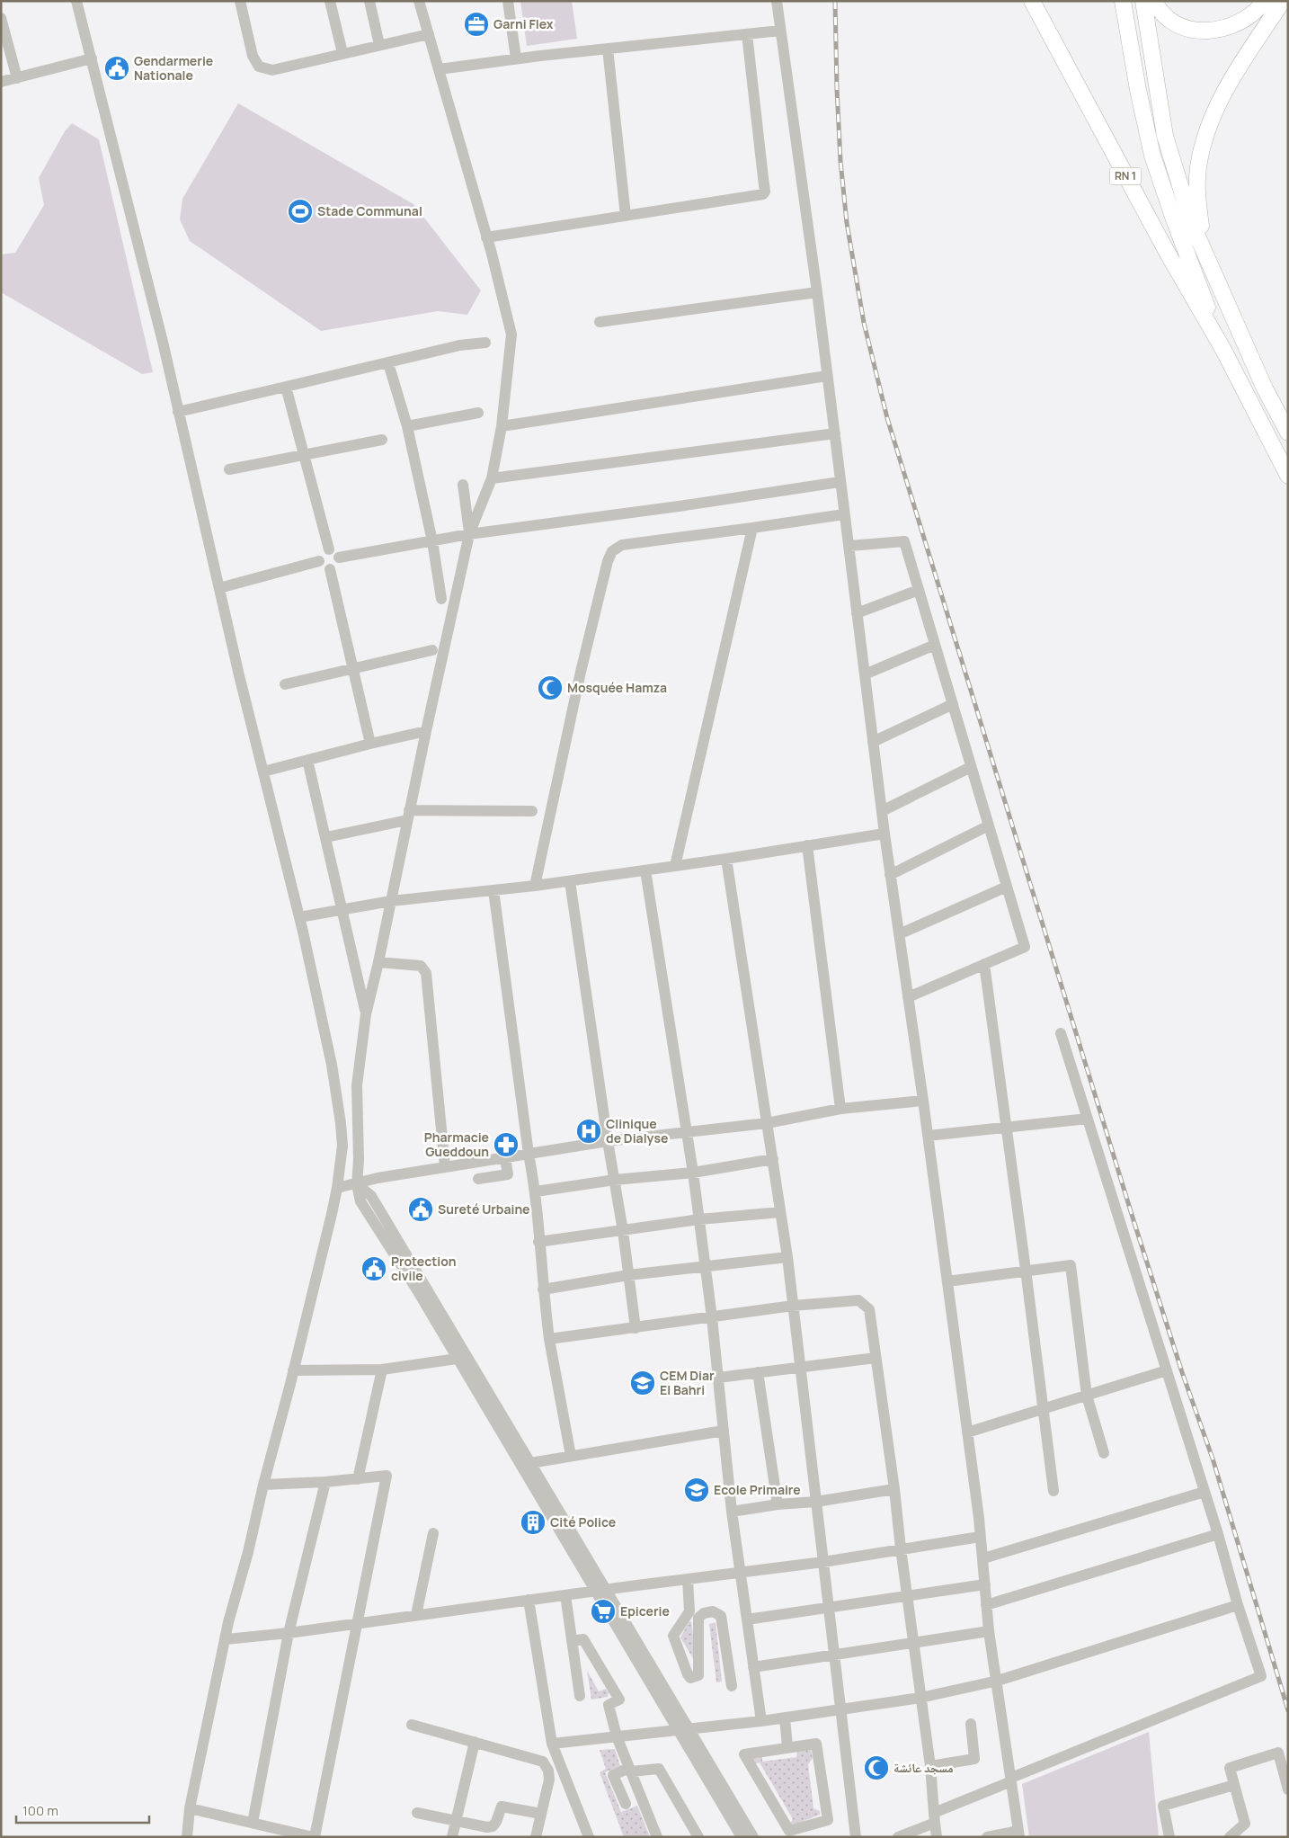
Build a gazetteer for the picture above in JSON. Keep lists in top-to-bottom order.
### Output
{
  "streets": {
    "highway": ["RN 1"]
  },
  "places": {
    "office": ["Garni Flex"],
    "public building": ["Gendarmerie Nationale", "Sureté Urbaine", "Protection civile"],
    "sports": ["Stade Communal"],
    "mosque": ["Mosquée Hamza", "مسجد عائشة"],
    "hospital": ["Clinique de Dialyse"],
    "pharmacy": ["Pharmacie Gueddoun"],
    "school or university": ["CEM Diar El Bahri", "Ecole Primaire"],
    "building": ["Cité Police"],
    "supermarket": ["Epicerie"]
  },
  "scale_bar": "100 m"
}
